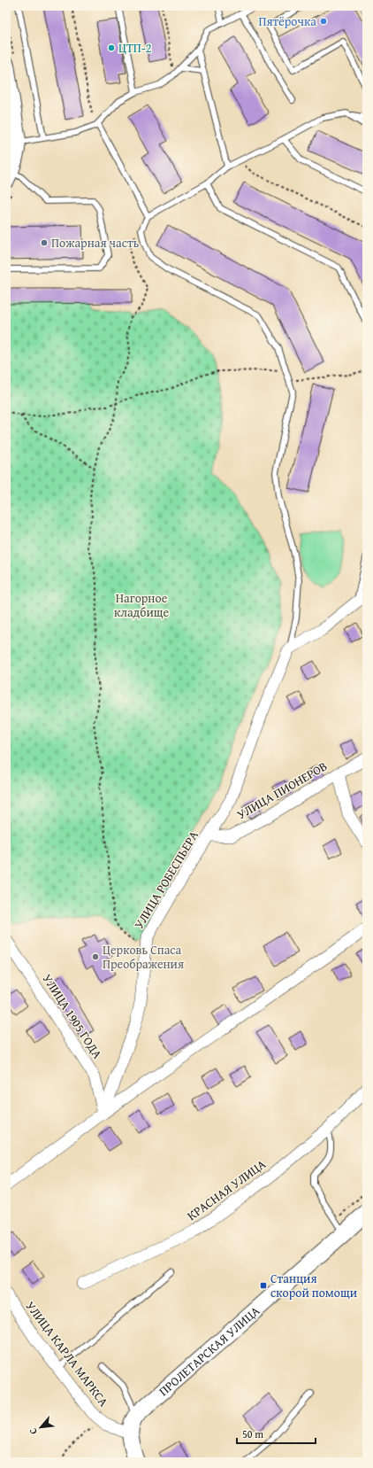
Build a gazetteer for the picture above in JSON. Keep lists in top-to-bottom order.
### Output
{
  "streets": {
    "main road": ["ПРОЛЕТАРСКАЯ УЛИЦА"],
    "street": [
      "УЛИЦА ПИОНЕРОВ",
      "УЛИЦА РОБЕСПЬЕРА",
      "УЛИЦА 1905 ГОДА",
      "КРАСНАЯ УЛИЦА",
      "УЛИЦА КАРЛА МАРКСА"
    ]
  },
  "crossings": [
    ["УЛИЦА ПИОНЕРОВ", "УЛИЦА РОБЕСПЬЕРА"],
    ["УЛИЦА РОБЕСПЬЕРА", "УЛИЦА 1905 ГОДА"]
  ],
  "parks": ["Нагорное кладбище"],
  "places": {
    "other": [
      "Пятёрочка",
      "ЦТП-2",
      "Пожарная часть",
      "Церковь Спаса Преображения"
    ],
    "transit": ["Станция скорой помощи"]
  },
  "scale_bar": "50 m",
  "north": "bottom left"
}
